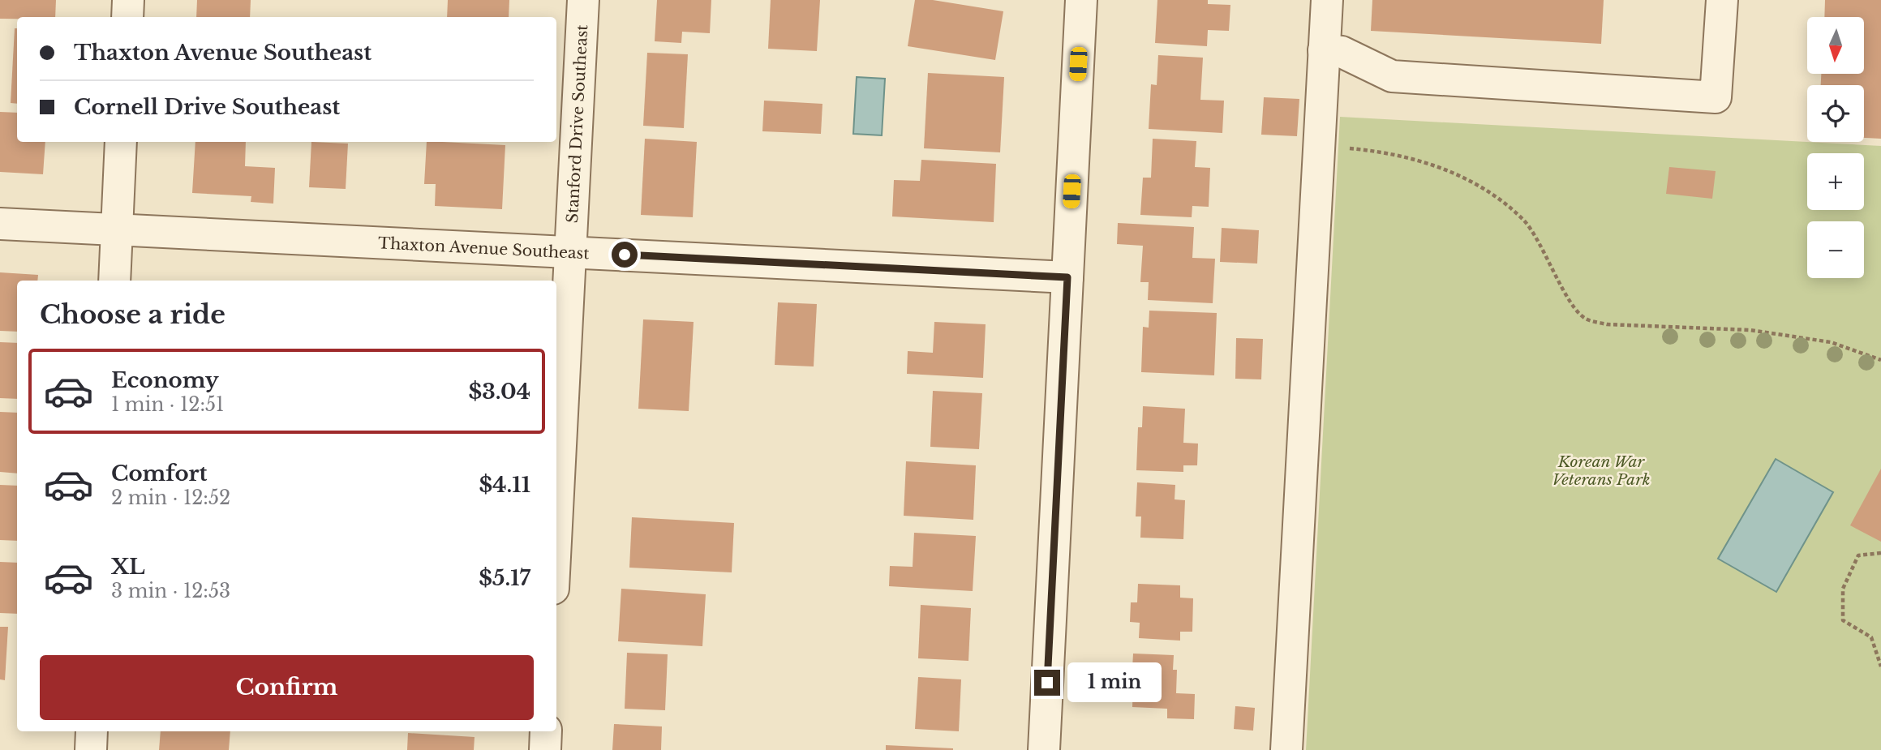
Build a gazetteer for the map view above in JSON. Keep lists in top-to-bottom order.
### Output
{
  "streets": {
    "street": ["Stanford Drive Southeast", "Thaxton Avenue Southeast"]
  },
  "crossings": [
    ["Stanford Drive Southeast", "Thaxton Avenue Southeast"]
  ],
  "parks": ["Korean War Veterans Park"],
  "north": "bottom",
  "page": {
    "map_buttons": ["+", "−"],
    "banner": ["Thaxton Avenue Southeast", "Cornell Drive Southeast"],
    "heading": "Choose a ride",
    "list": [
      {
        "name": "Economy",
        "note": "1 min · 12:51",
        "value": "$3.04"
      },
      {
        "name": "Comfort",
        "note": "2 min · 12:52",
        "value": "$4.11"
      },
      {
        "name": "XL",
        "note": "3 min · 12:53",
        "value": "$5.17"
      }
    ],
    "buttons": "Confirm",
    "bubble": "1 min"
  }
}
